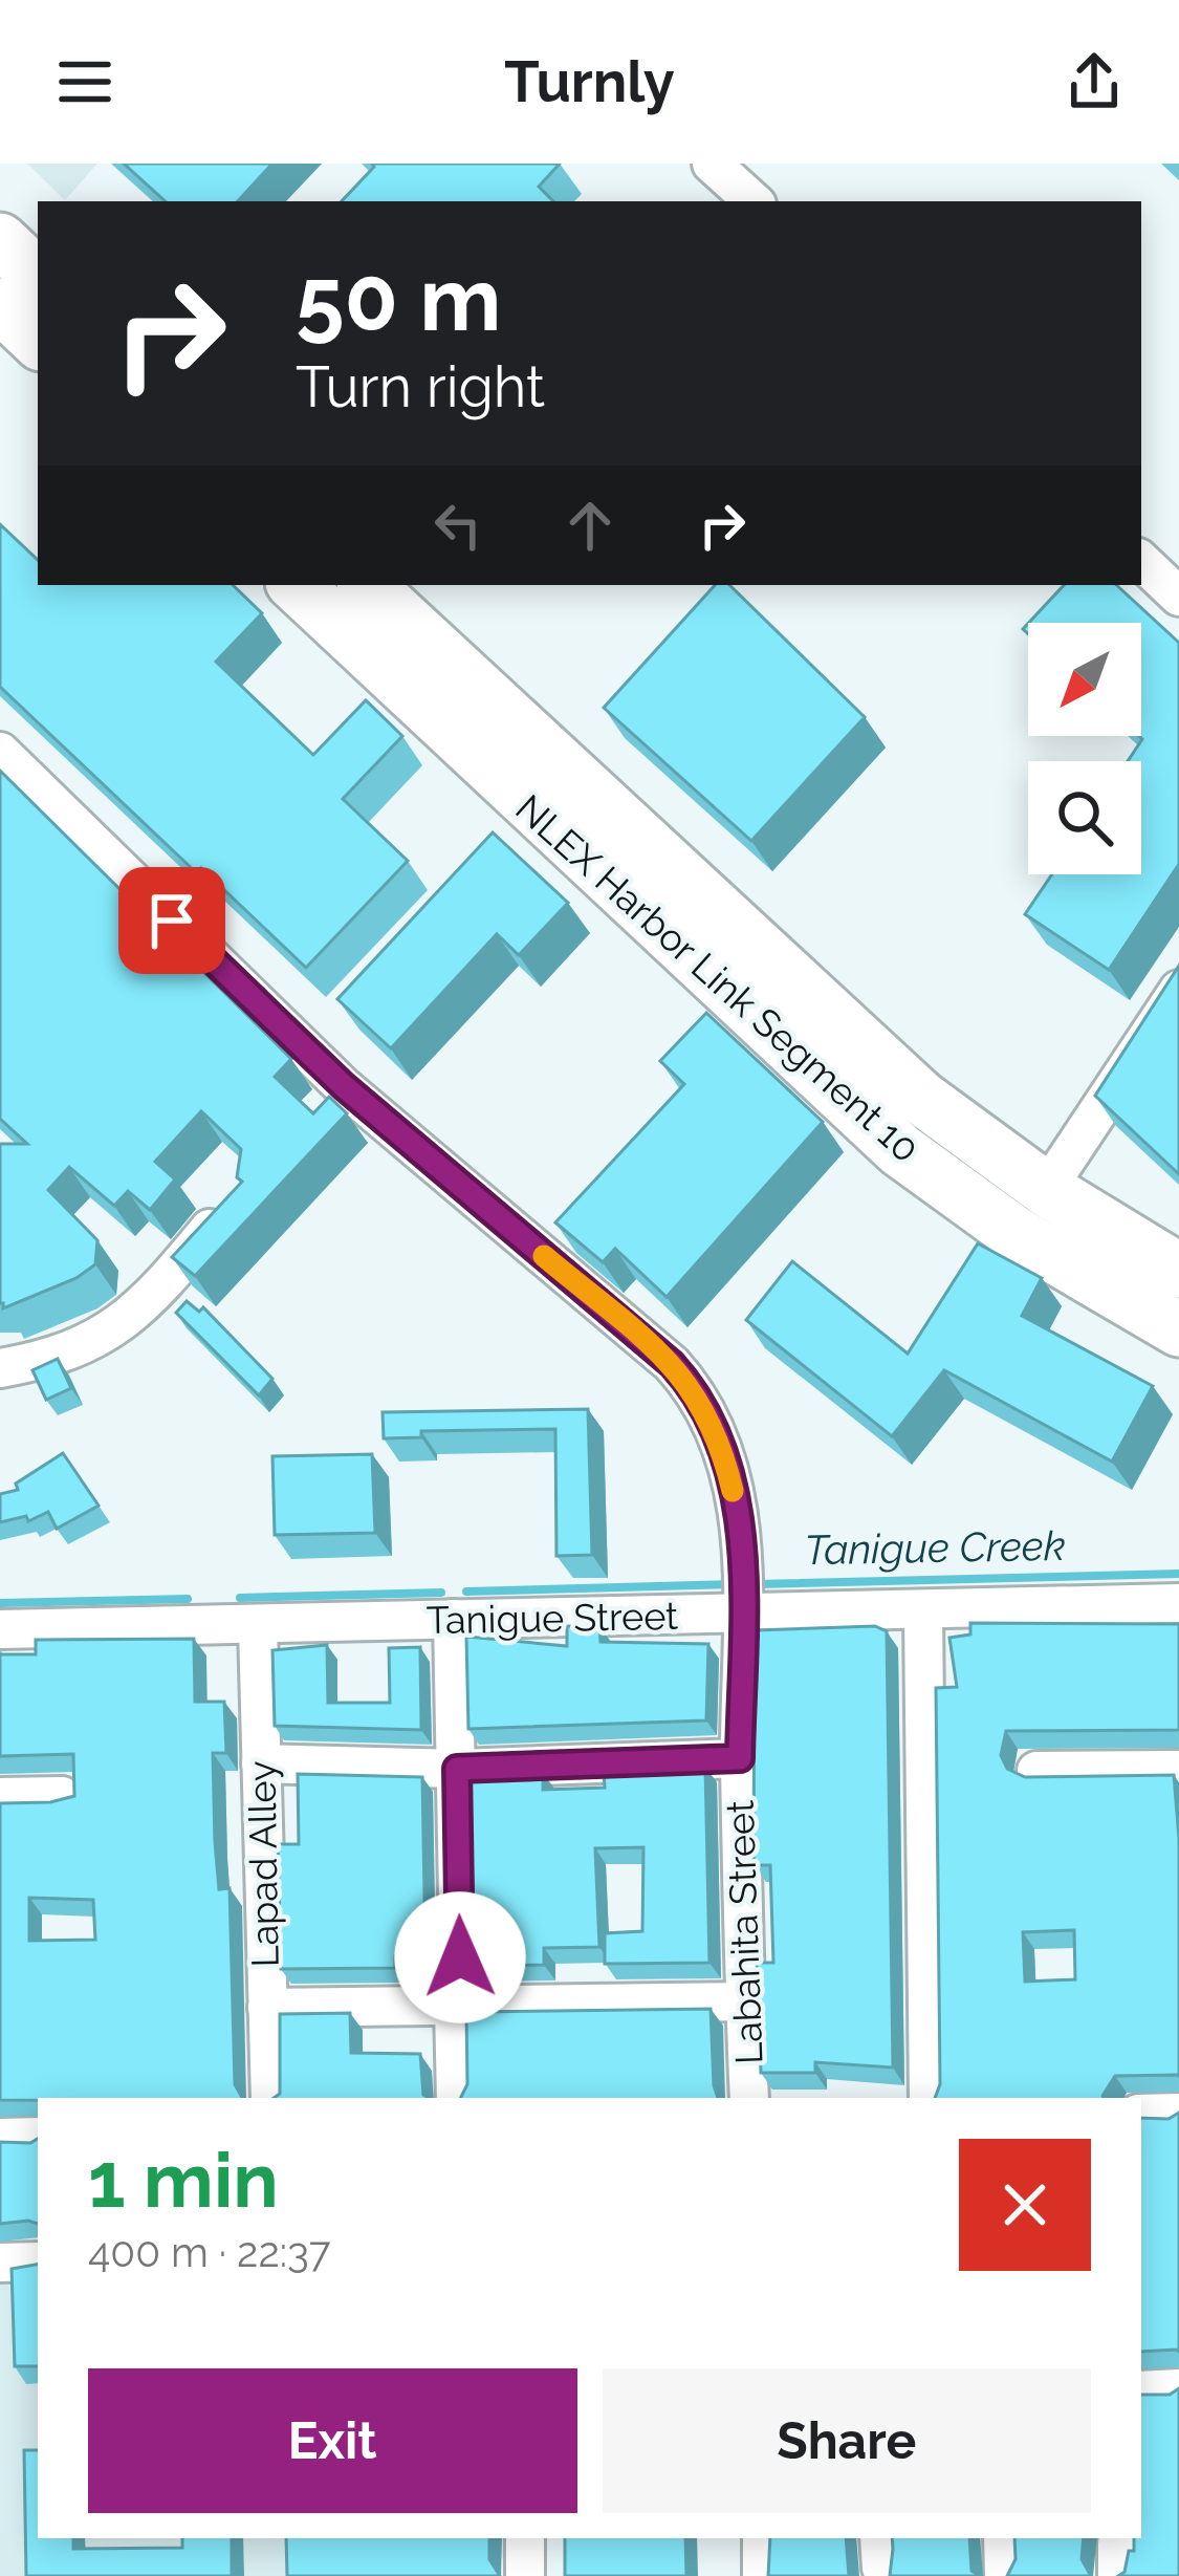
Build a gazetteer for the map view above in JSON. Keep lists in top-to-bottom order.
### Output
{
  "streets": {
    "highway": ["NLEX Harbor Link Segment 10"],
    "street": ["Tanigue Street", "Lapad Alley", "Labahita Street"]
  },
  "crossings": [
    ["Tanigue Street", "Lapad Alley"],
    ["Tanigue Street", "Labahita Street"]
  ],
  "water": ["Tanigue Creek"],
  "north": "bottom left",
  "page": {
    "header": "Turnly",
    "turn": ["50 m", "Turn right"],
    "heading": ["1 min", "400 m · 22:37"],
    "buttons": ["Exit", "Share"]
  }
}
